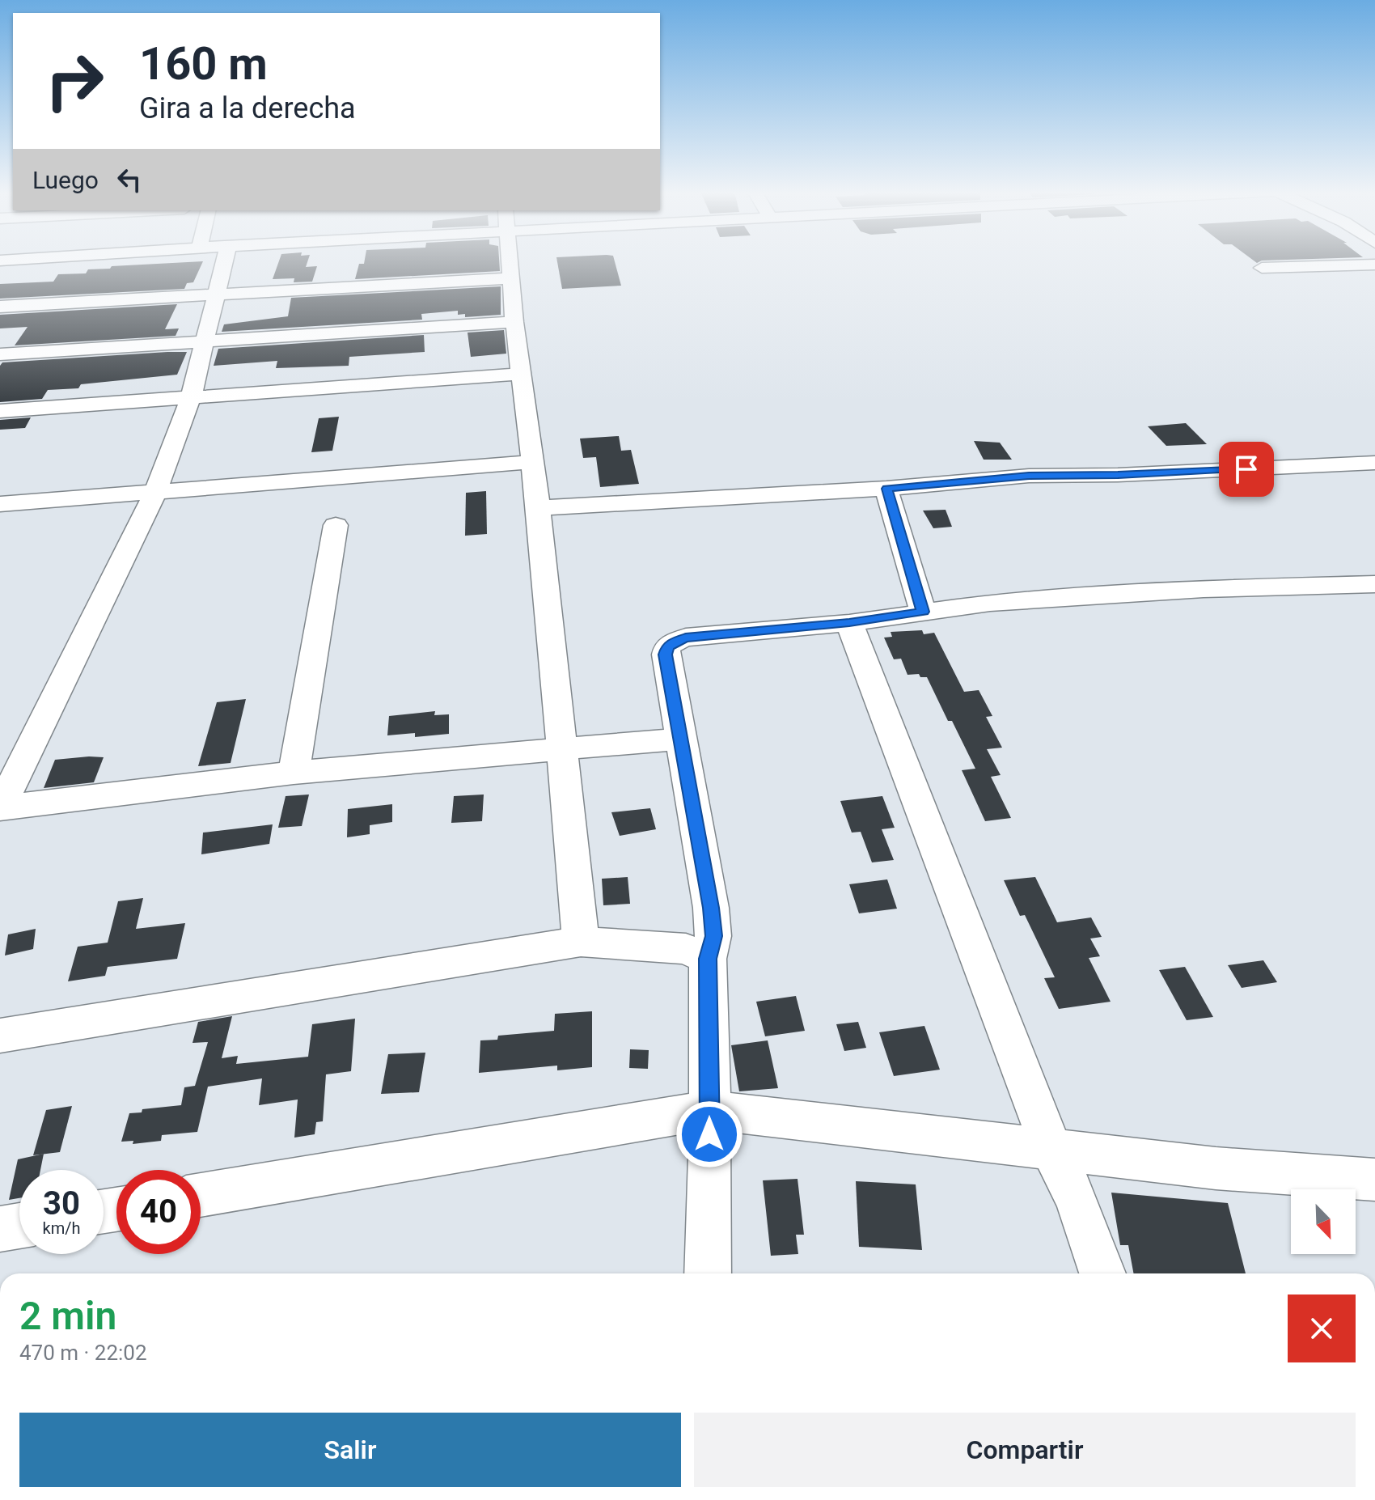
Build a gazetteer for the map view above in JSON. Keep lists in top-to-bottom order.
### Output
{
  "north": "bottom right",
  "page": {
    "turn": ["160 m", "Gira a la derecha"],
    "then": "Luego",
    "speed": "30 km/h",
    "limit": "40",
    "heading": ["2 min", "470 m · 22:02"],
    "buttons": ["Salir", "Compartir"]
  }
}
